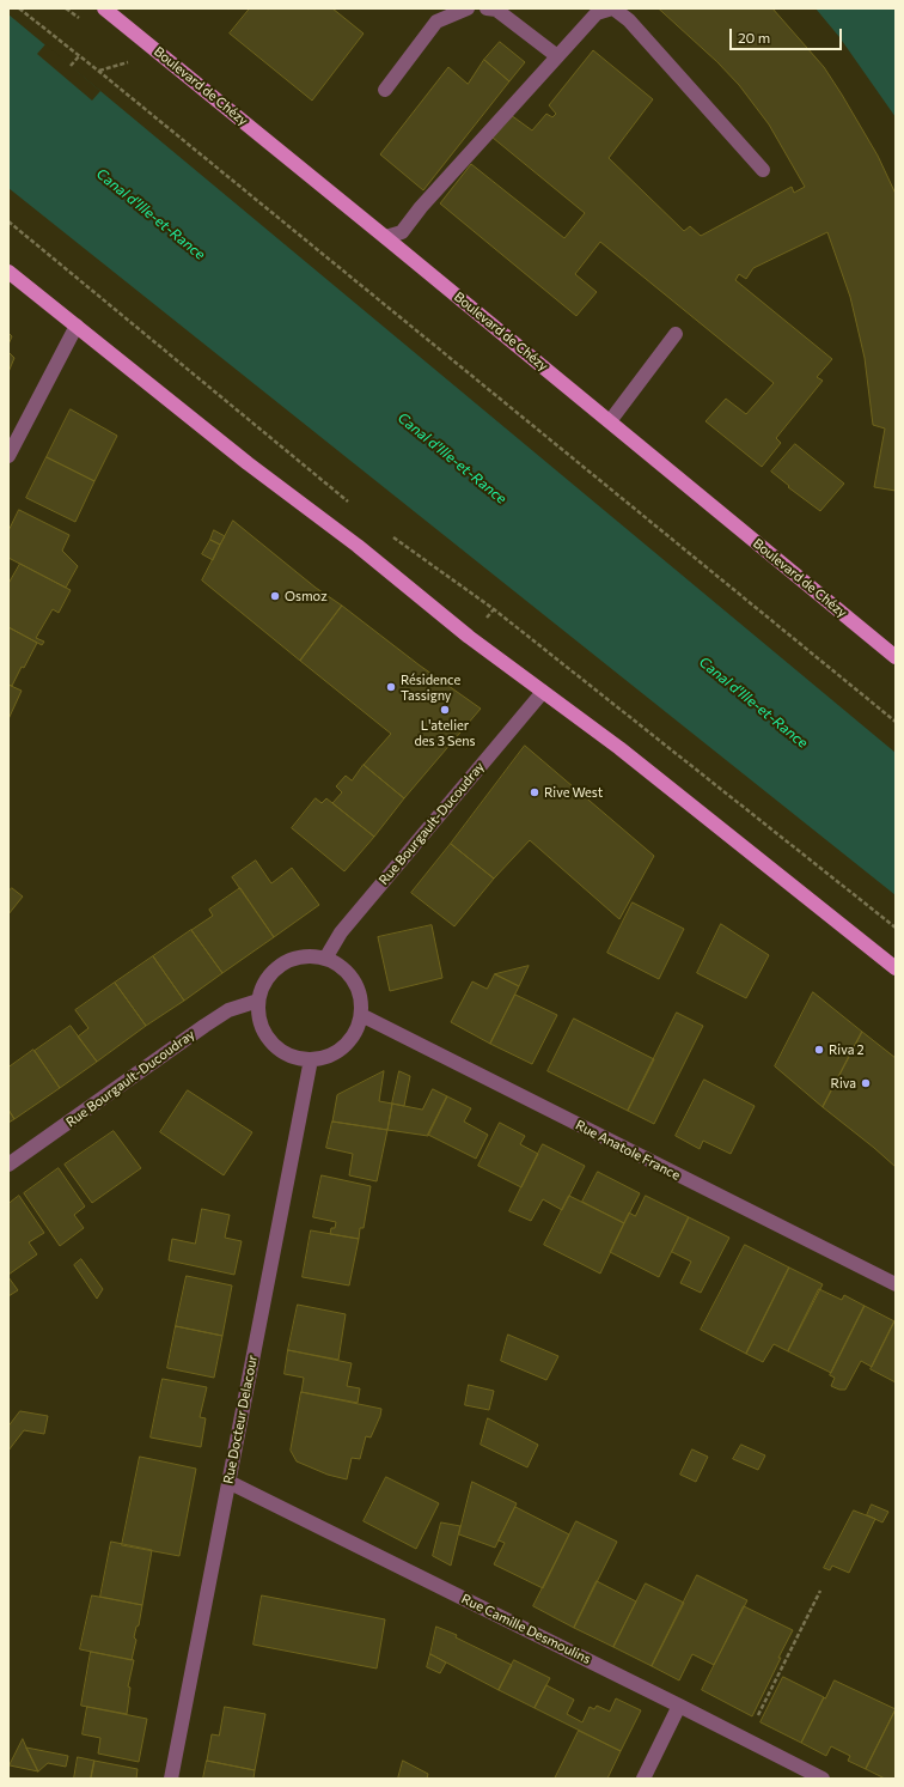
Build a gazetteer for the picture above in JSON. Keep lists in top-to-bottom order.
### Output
{
  "streets": {
    "main road": ["Boulevard de Chézy"],
    "street": [
      "Rue Bourgault-Ducoudray",
      "Rue Anatole France",
      "Rue Docteur Delacour",
      "Rue Camille Desmoulins"
    ]
  },
  "crossings": [
    ["Rue Bourgault-Ducoudray", "Rue Anatole France"],
    ["Rue Bourgault-Ducoudray", "Rue Docteur Delacour"],
    ["Rue Anatole France", "Rue Docteur Delacour"],
    ["Rue Docteur Delacour", "Rue Camille Desmoulins"]
  ],
  "water": ["Canal d'Ille-et-Rance"],
  "places": [
    "Osmoz",
    "Résidence Tassigny",
    "L'atelier des 3 Sens",
    "Rive West",
    "Riva 2",
    "Riva"
  ],
  "scale_bar": "20 m"
}
